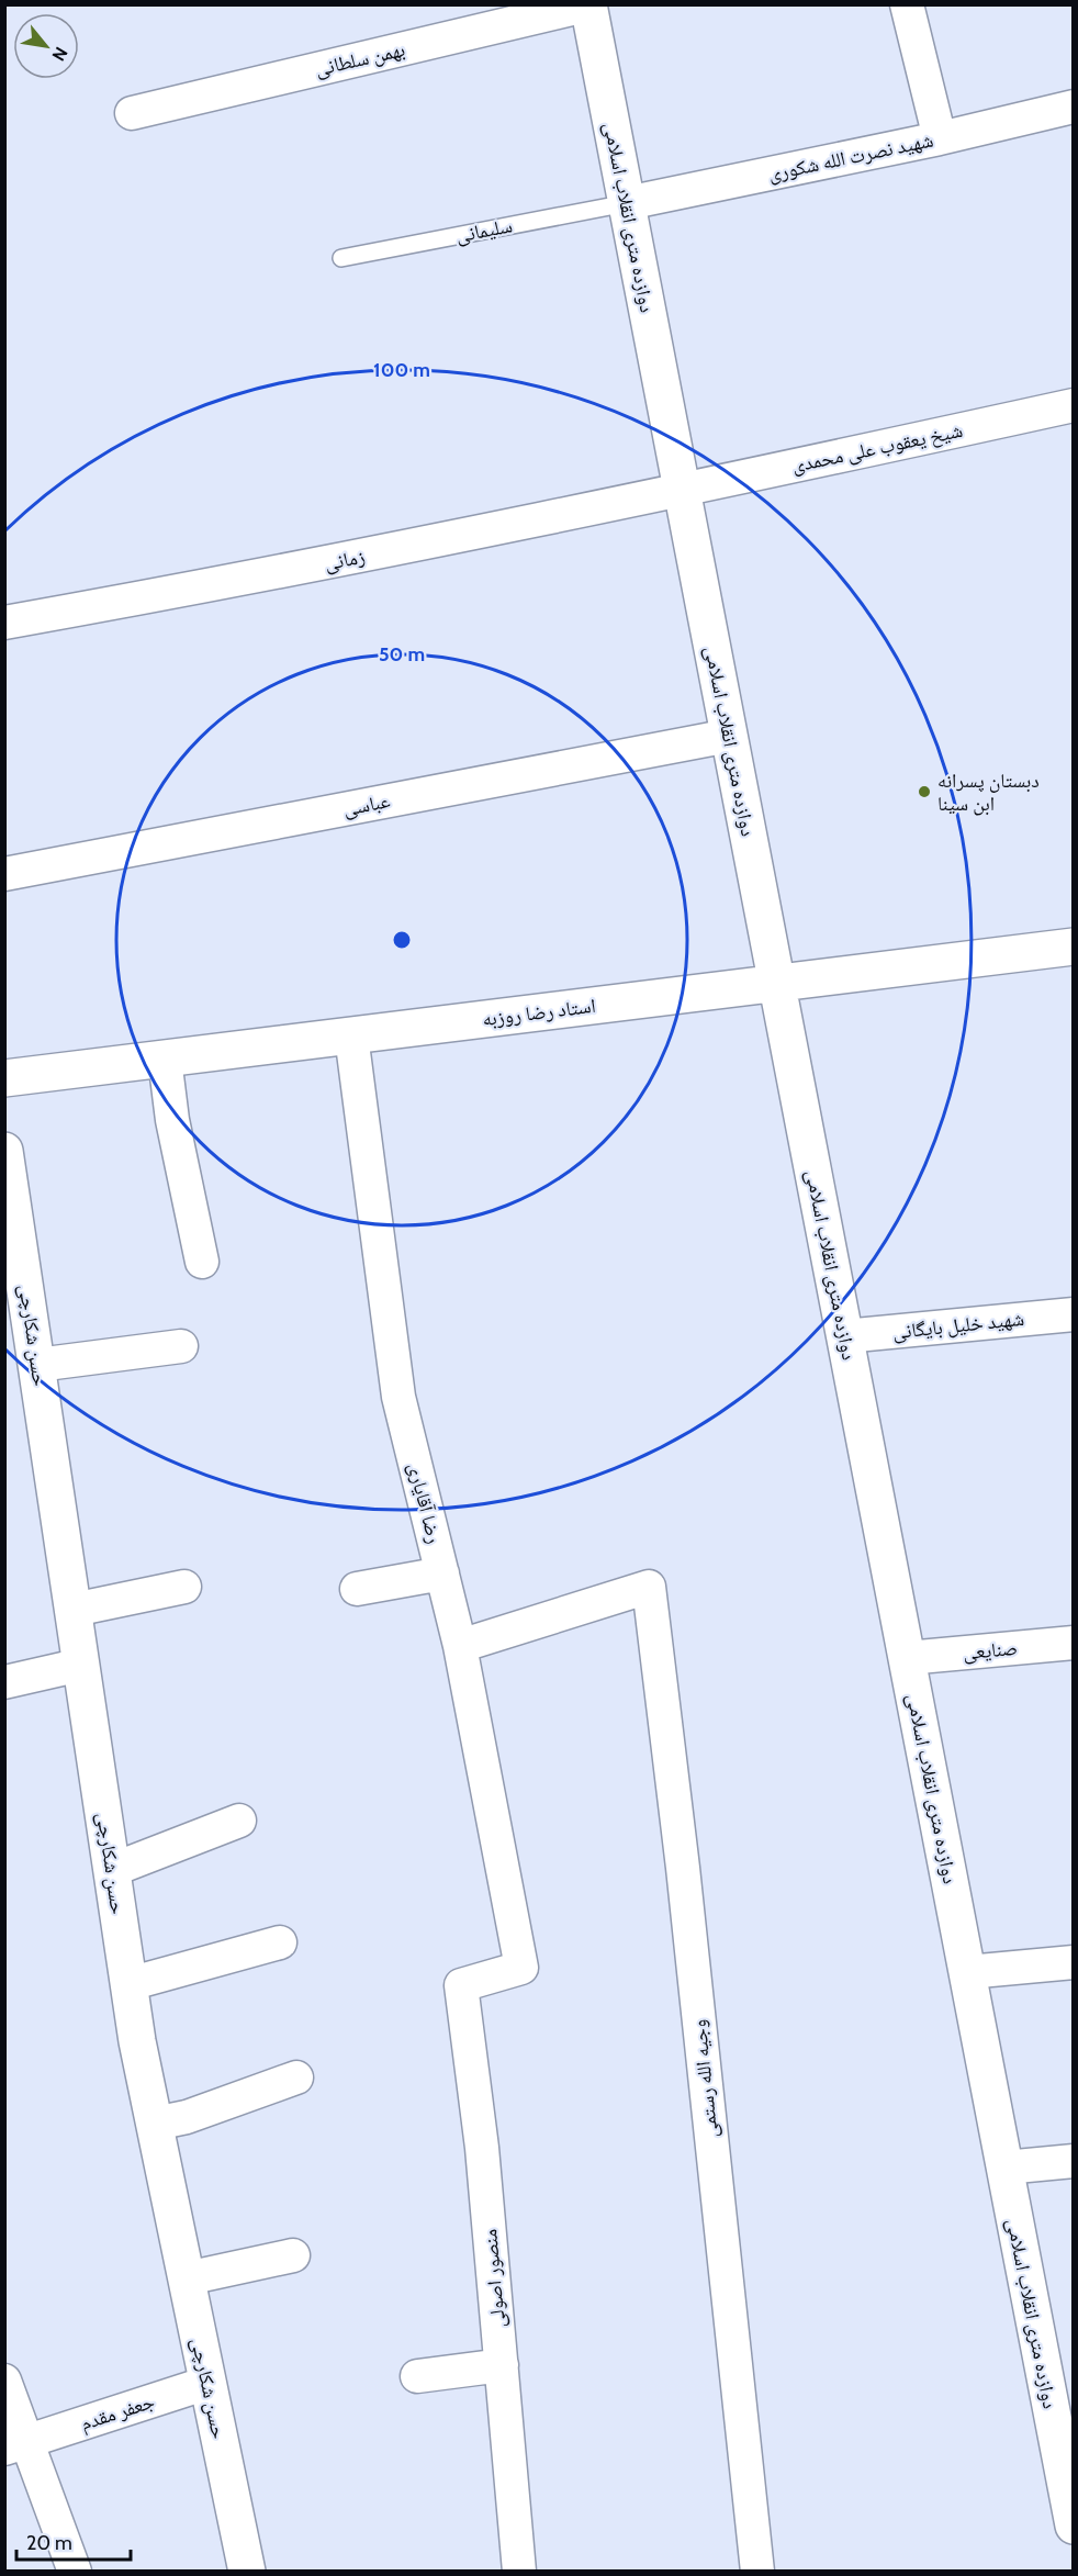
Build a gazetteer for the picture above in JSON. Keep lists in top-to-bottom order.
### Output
{
  "streets": {
    "street": [
      "بهمن سلطانی",
      "شهید نصرت الله شکوری",
      "دوازده متری انقلاب اسلامی",
      "شیخ یعقوب علی محمدی",
      "زمانی",
      "عباسی",
      "استاد رضا روزبه",
      "شهید خلیل بایگانی",
      "حسن شکارچی",
      "رضا آقایاری",
      "صنایعی",
      "وجیه الله رستمی",
      "منصور اصولی",
      "جعفر مقدم"
    ],
    "lane": ["سلیمانی"]
  },
  "crossings": [
    ["بهمن سلطانی", "دوازده متری انقلاب اسلامی"],
    ["شهید نصرت الله شکوری", "دوازده متری انقلاب اسلامی"],
    ["شهید نصرت الله شکوری", "سلیمانی"],
    ["دوازده متری انقلاب اسلامی", "سلیمانی"],
    ["دوازده متری انقلاب اسلامی", "شیخ یعقوب علی محمدی"],
    ["دوازده متری انقلاب اسلامی", "زمانی"],
    ["دوازده متری انقلاب اسلامی", "عباسی"],
    ["دوازده متری انقلاب اسلامی", "استاد رضا روزبه"],
    ["دوازده متری انقلاب اسلامی", "شهید خلیل بایگانی"],
    ["دوازده متری انقلاب اسلامی", "صنایعی"],
    ["شیخ یعقوب علی محمدی", "زمانی"],
    ["استاد رضا روزبه", "رضا آقایاری"],
    ["حسن شکارچی", "جعفر مقدم"],
    ["رضا آقایاری", "وجیه الله رستمی"],
    ["رضا آقایاری", "منصور اصولی"]
  ],
  "places": ["دبستان پسرانه ابن سینا"],
  "scale_bar": "20 m",
  "north": "bottom right",
  "rings": ["100 m", "50 m"]
}
